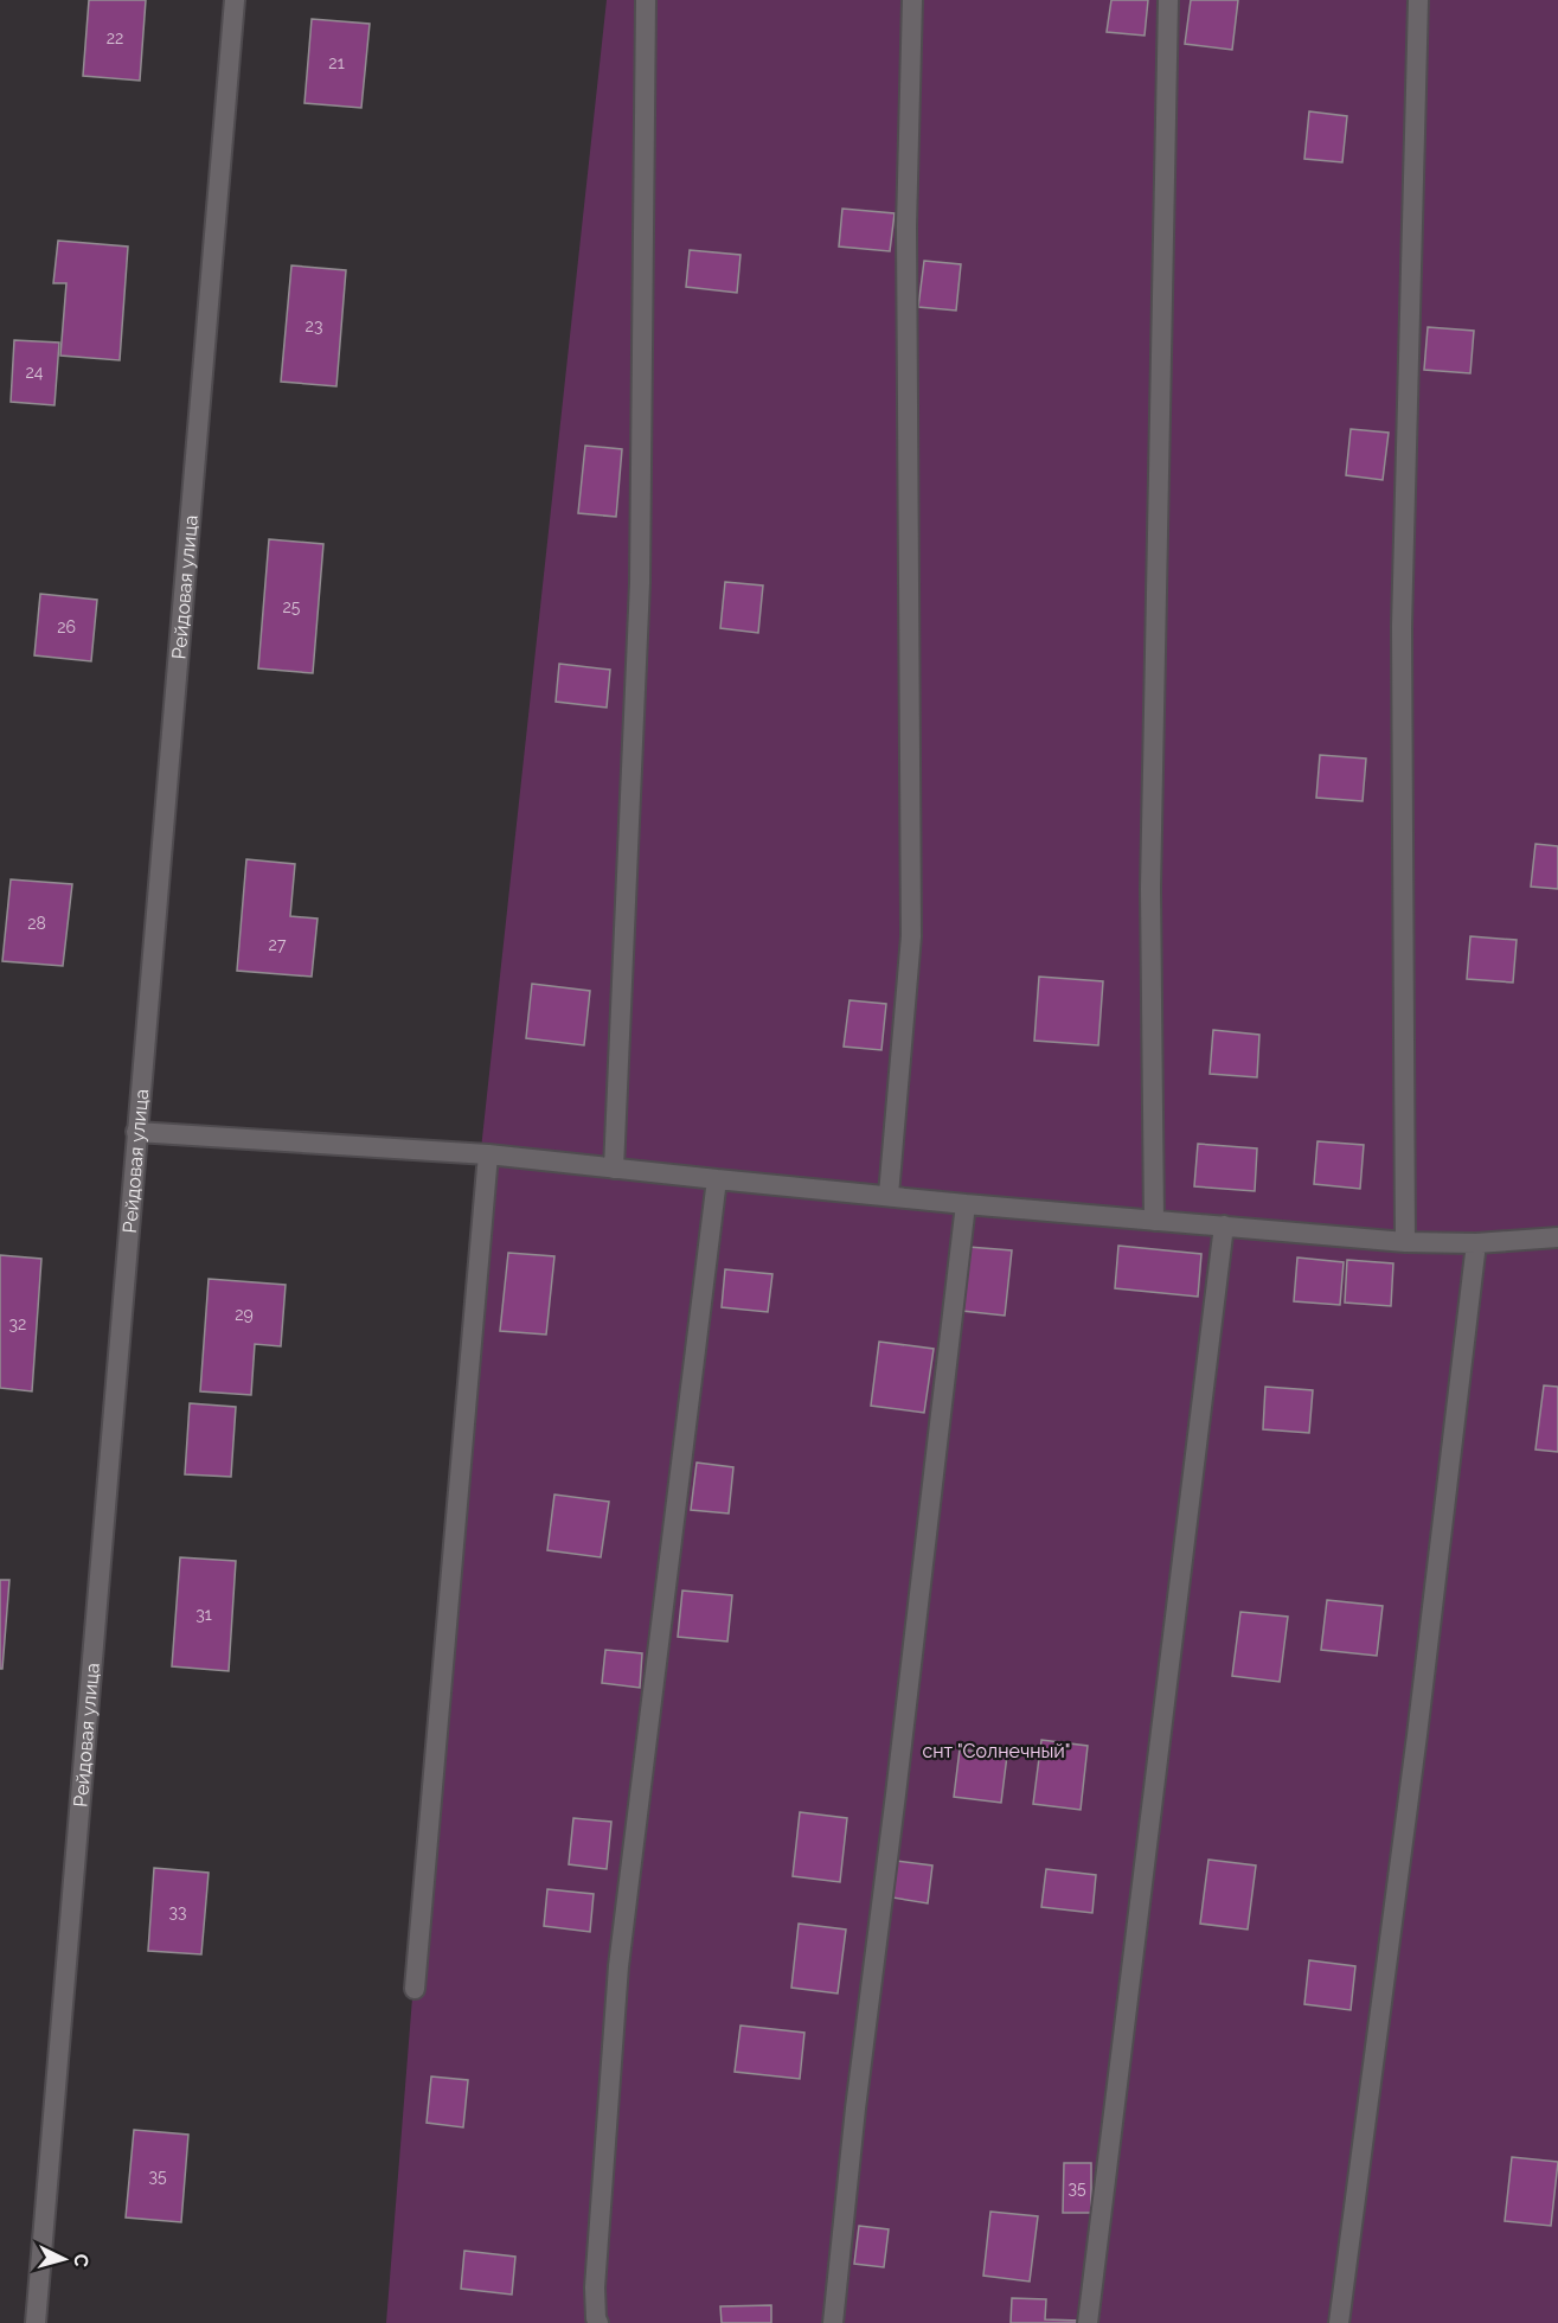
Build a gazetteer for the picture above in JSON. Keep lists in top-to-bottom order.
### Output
{
  "streets": {
    "street": ["Рейдовая улица"]
  },
  "parks": ["снт \"Солнечный\""],
  "house_numbers": [
    "22",
    "21",
    "23",
    "24",
    "25",
    "26",
    "28",
    "27",
    "29",
    "32",
    "31",
    "33",
    "35",
    "35"
  ],
  "north": "right"
}
